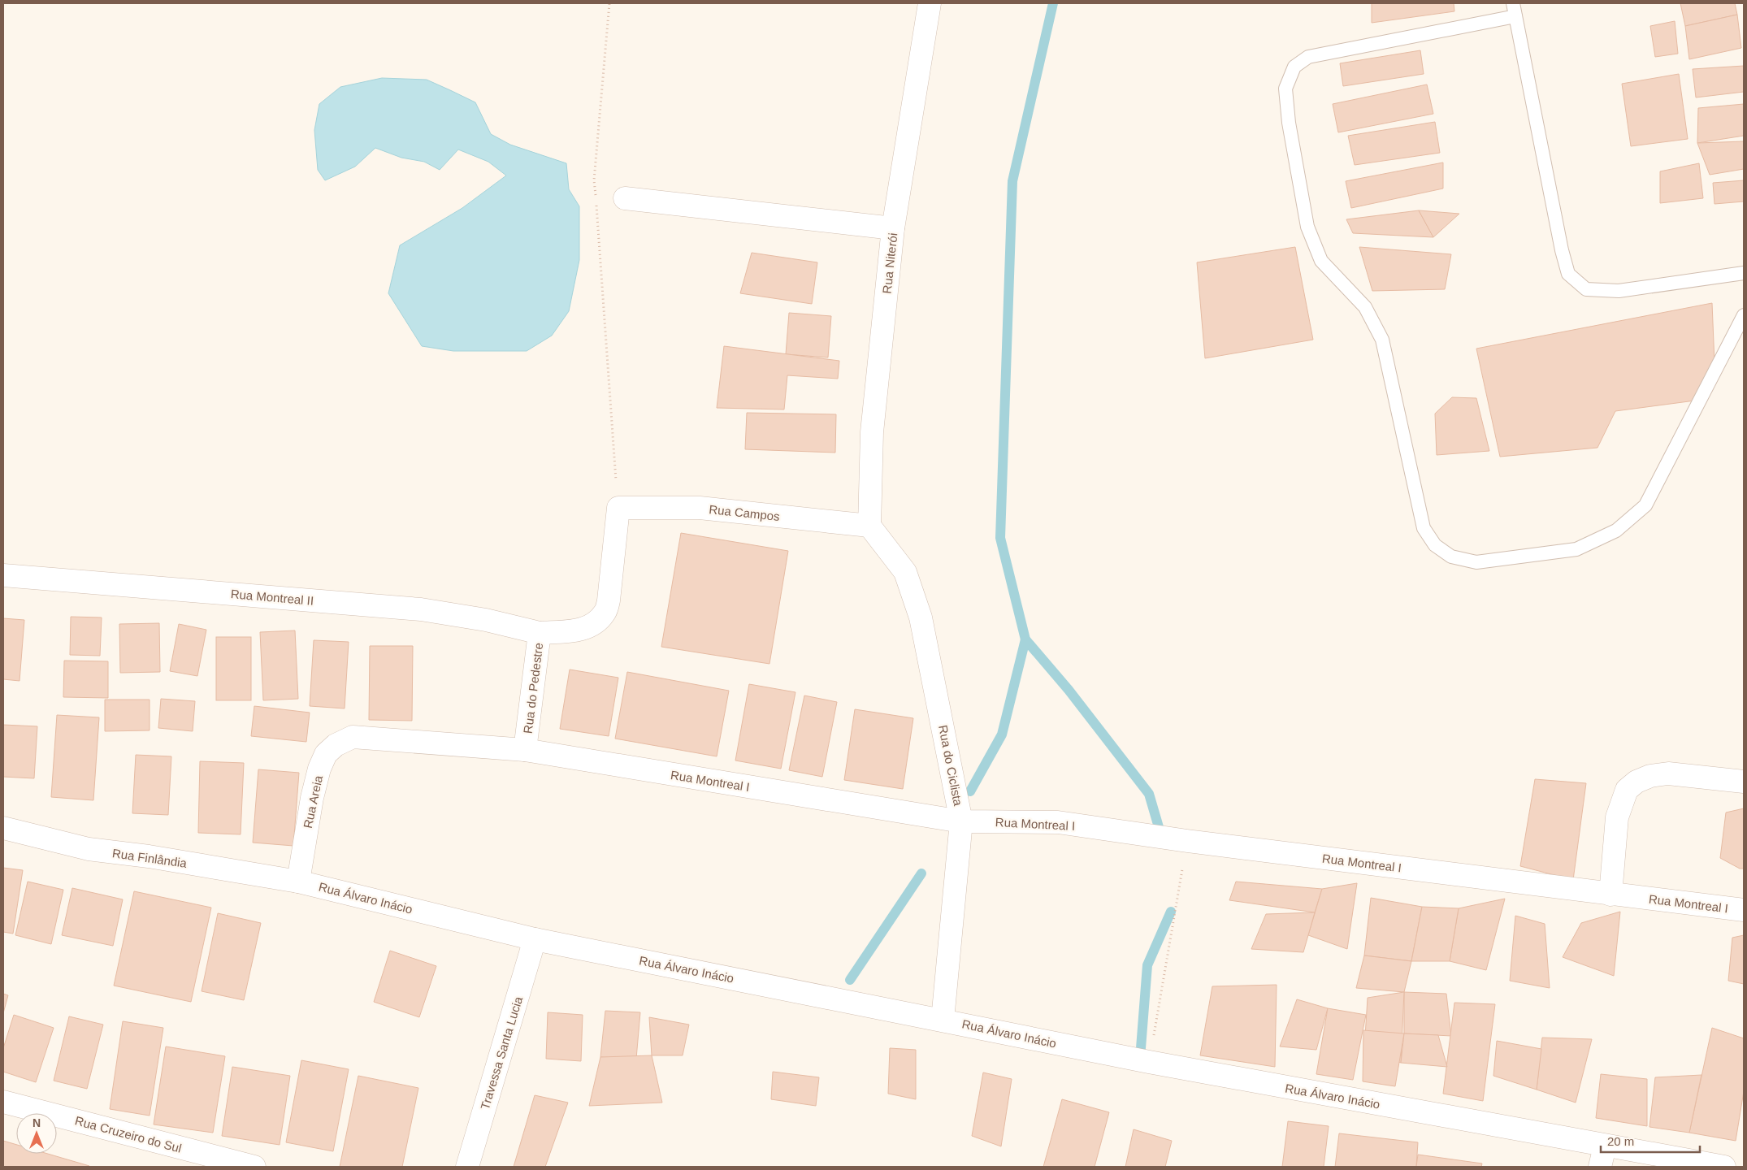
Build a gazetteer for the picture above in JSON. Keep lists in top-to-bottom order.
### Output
{
  "streets": {
    "street": [
      "Rua Niterói",
      "Rua Campos",
      "Rua Montreal II",
      "Rua do Pedestre",
      "Rua do Ciclista",
      "Rua Montreal I",
      "Rua Areia",
      "Rua Finlândia",
      "Rua Álvaro Inácio",
      "Travessa Santa Lucia",
      "Rua Cruzeiro do Sul"
    ]
  },
  "crossings": [
    ["Rua Niterói", "Rua Campos"],
    ["Rua Niterói", "Rua do Ciclista"],
    ["Rua Campos", "Rua do Pedestre"],
    ["Rua Campos", "Rua do Ciclista"],
    ["Rua Montreal II", "Rua do Pedestre"],
    ["Rua do Pedestre", "Rua Montreal I"],
    ["Rua do Ciclista", "Rua Montreal I"],
    ["Rua do Ciclista", "Rua Álvaro Inácio"],
    ["Rua Montreal I", "Rua Areia"],
    ["Rua Areia", "Rua Finlândia"],
    ["Rua Areia", "Rua Álvaro Inácio"],
    ["Rua Finlândia", "Rua Álvaro Inácio"],
    ["Rua Álvaro Inácio", "Travessa Santa Lucia"]
  ],
  "scale_bar": "20 m",
  "north": "top"
}
